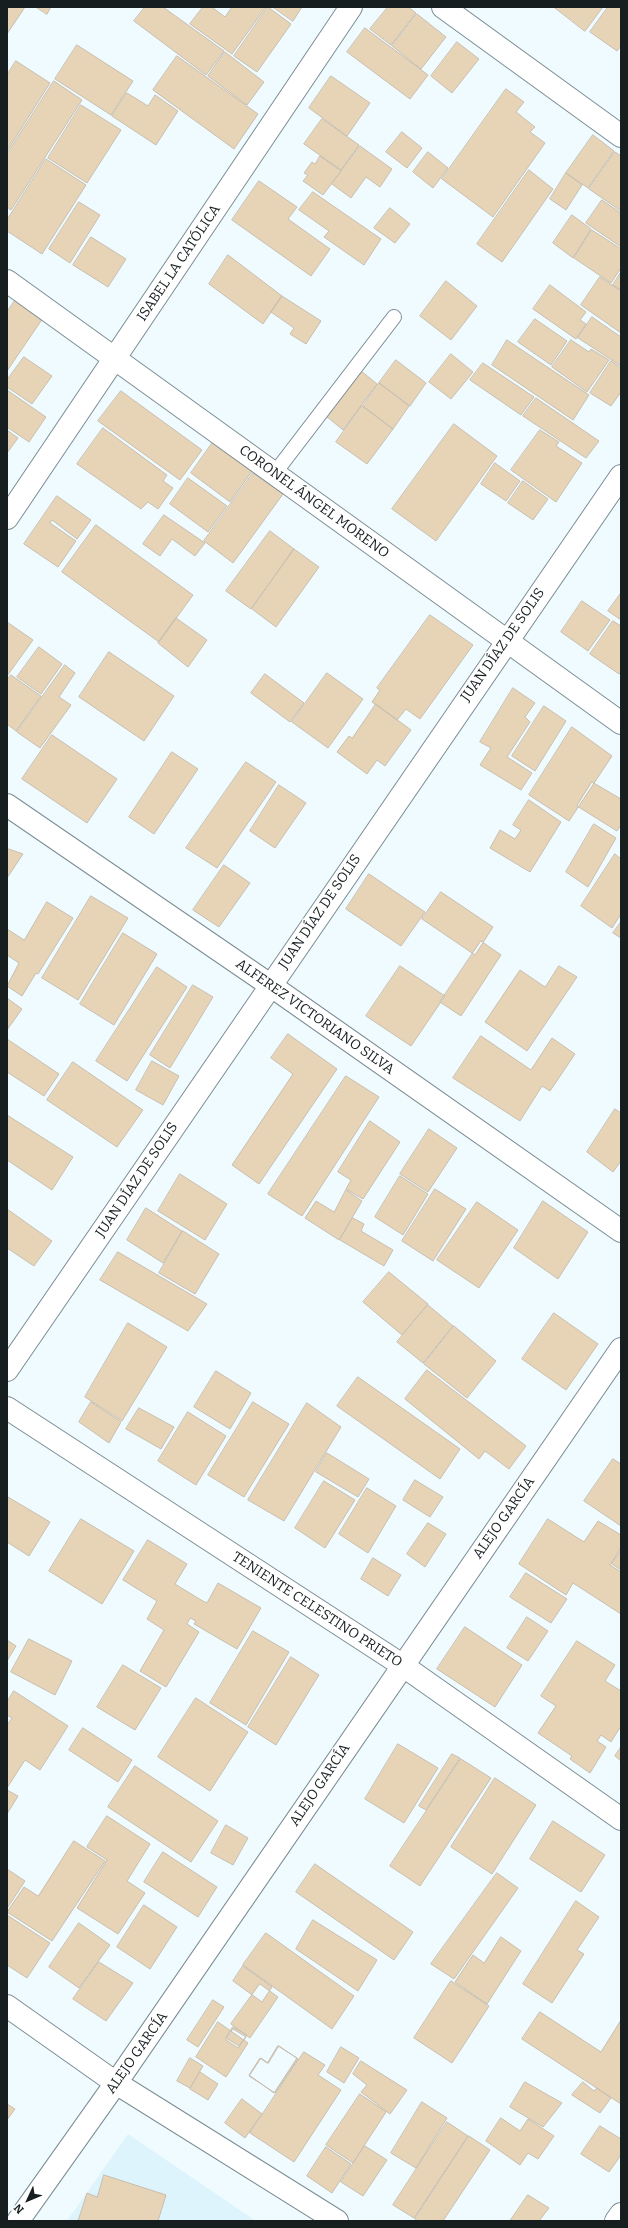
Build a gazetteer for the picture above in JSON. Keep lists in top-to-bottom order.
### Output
{
  "streets": {
    "street": [
      "ISABEL LA CATÓLICA",
      "CORONEL ÁNGEL MORENO",
      "JUAN DÍAZ DE SOLIS",
      "ALFEREZ VICTORIANO SILVA",
      "ALEJO GARCÍA",
      "TENIENTE CELESTINO PRIETO"
    ]
  },
  "crossings": [
    ["ISABEL LA CATÓLICA", "CORONEL ÁNGEL MORENO"],
    ["CORONEL ÁNGEL MORENO", "JUAN DÍAZ DE SOLIS"],
    ["JUAN DÍAZ DE SOLIS", "ALFEREZ VICTORIANO SILVA"],
    ["ALEJO GARCÍA", "TENIENTE CELESTINO PRIETO"]
  ],
  "north": "bottom left"
}
